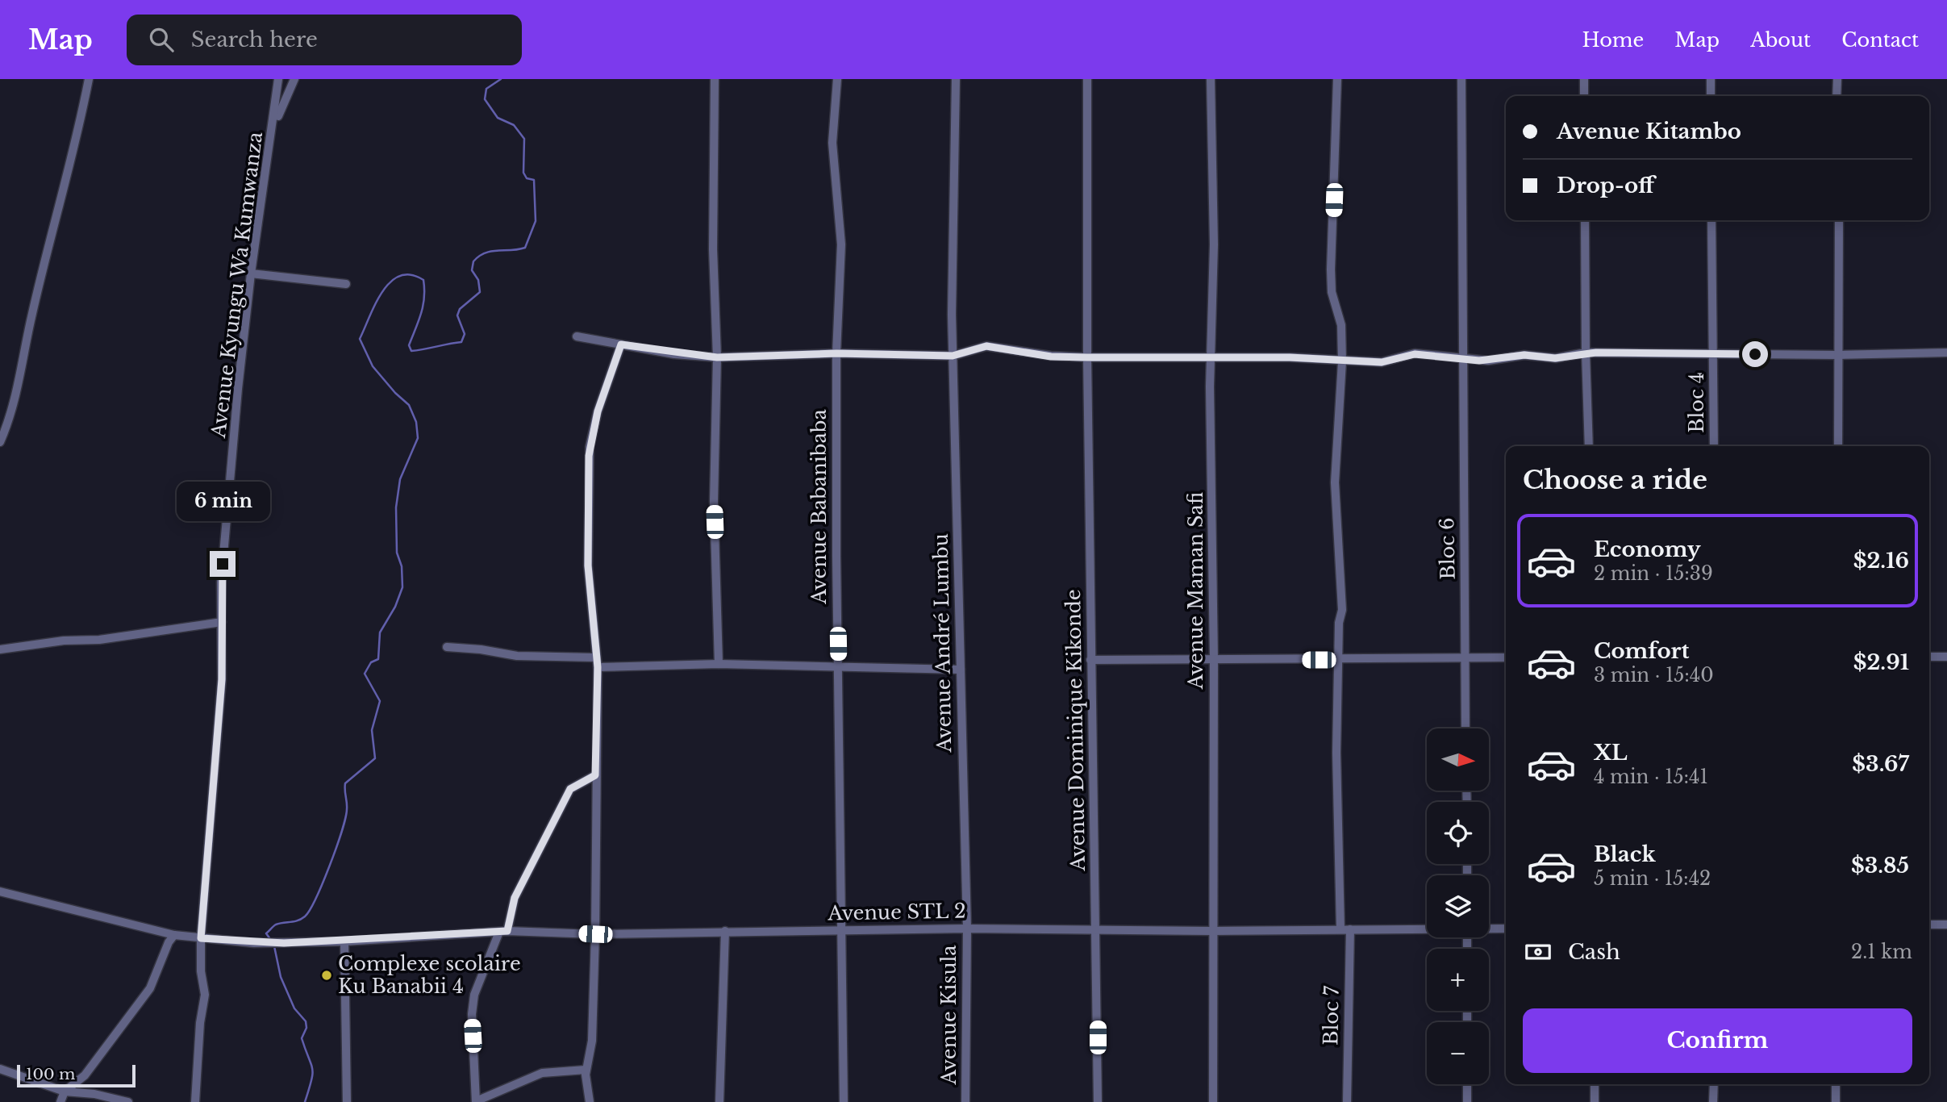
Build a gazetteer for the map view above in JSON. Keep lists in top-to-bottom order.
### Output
{
  "streets": {
    "street": [
      "Avenue Kyungu Wa Kumwanza",
      "Bloc 4",
      "Avenue Babanibaba",
      "Bloc 6",
      "Avenue Maman Safi",
      "Avenue André Lumbu",
      "Avenue Dominique Kikonde",
      "Avenue STL 2",
      "Avenue Kisula",
      "Bloc 7"
    ]
  },
  "crossings": [
    ["Avenue Kyungu Wa Kumwanza", "Avenue STL 2"],
    ["Avenue Babanibaba", "Avenue STL 2"],
    ["Avenue Maman Safi", "Avenue STL 2"],
    ["Avenue André Lumbu", "Avenue STL 2"],
    ["Avenue André Lumbu", "Avenue Kisula"],
    ["Avenue Dominique Kikonde", "Avenue STL 2"],
    ["Avenue STL 2", "Avenue Kisula"],
    ["Avenue STL 2", "Bloc 7"]
  ],
  "places": ["Complexe scolaire Ku Banabii 4"],
  "scale_bar": "100 m",
  "north": "right",
  "page": {
    "header": "Map",
    "search": "Search here",
    "nav": [
      "Home",
      "Map",
      "About",
      "Contact"
    ],
    "banner": ["Avenue Kitambo", "Drop-off"],
    "heading": "Choose a ride",
    "bubble": "6 min",
    "list": [
      {
        "name": "Economy",
        "note": "2 min · 15:39",
        "value": "$2.16"
      },
      {
        "name": "Comfort",
        "note": "3 min · 15:40",
        "value": "$2.91"
      },
      {
        "name": "XL",
        "note": "4 min · 15:41",
        "value": "$3.67"
      },
      {
        "name": "Black",
        "note": "5 min · 15:42",
        "value": "$3.85"
      }
    ],
    "map_buttons": ["+", "−"],
    "pay": ["Cash", "2.1 km"],
    "buttons": "Confirm",
    "scale": "100 m"
  }
}
